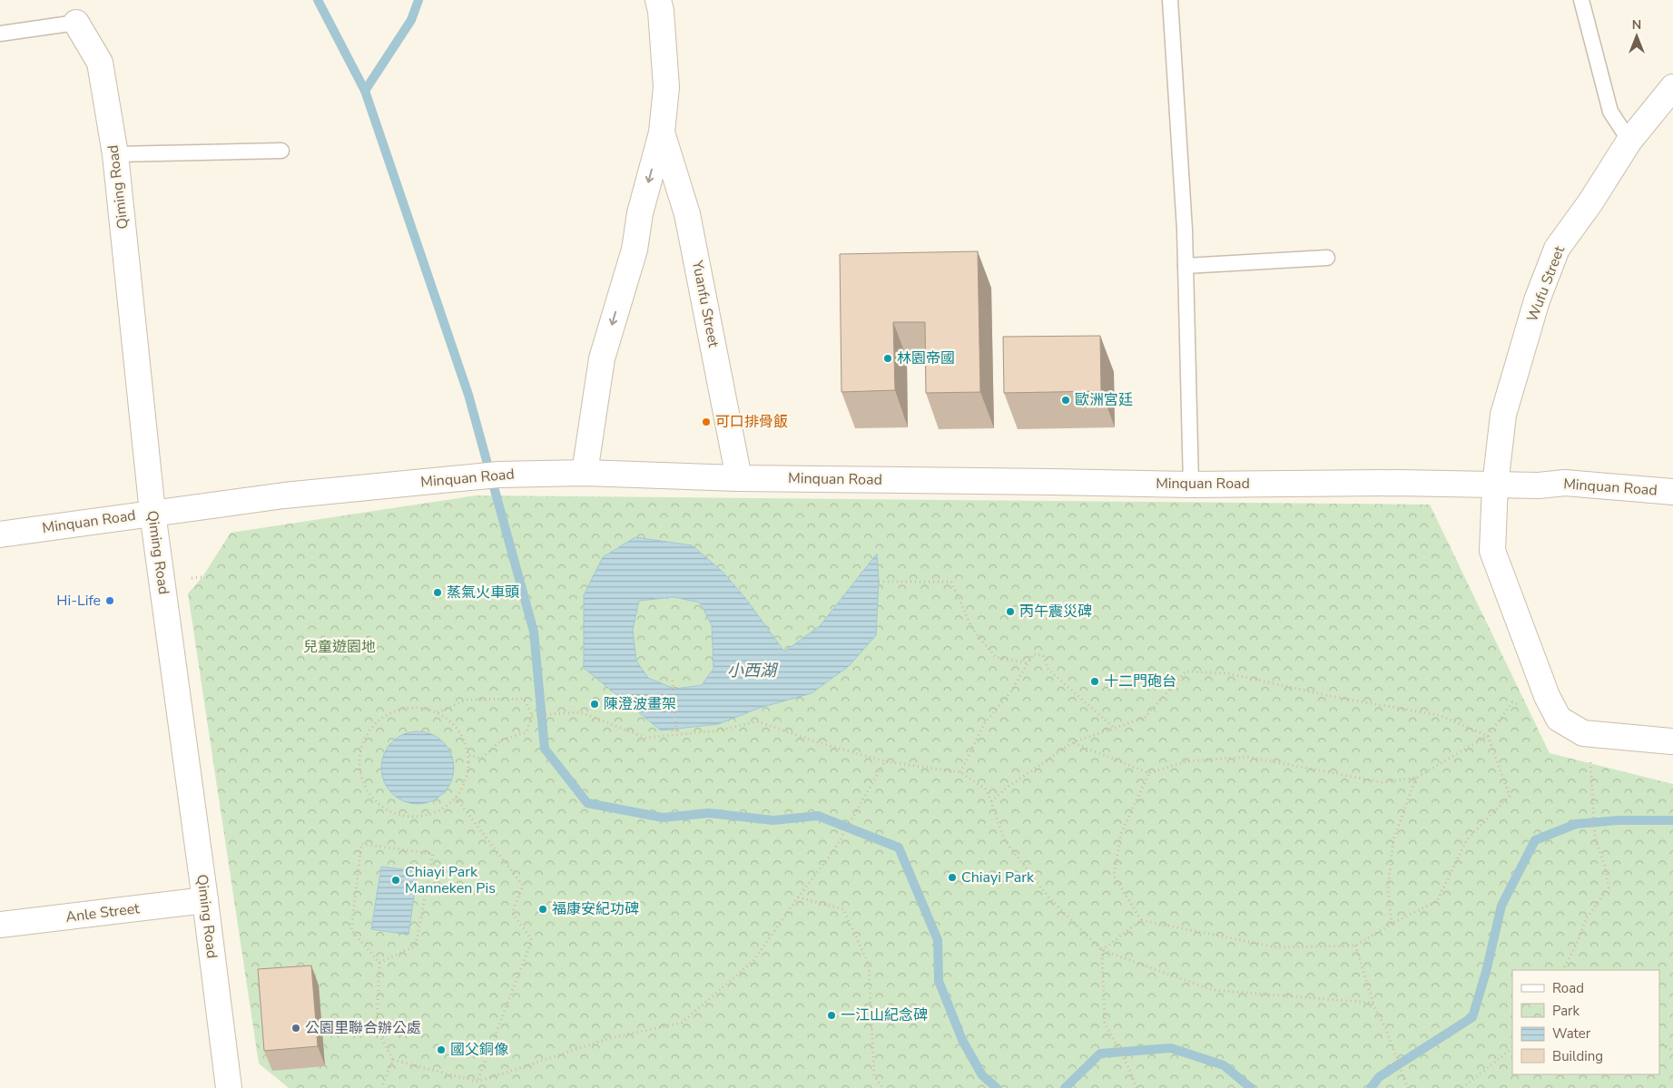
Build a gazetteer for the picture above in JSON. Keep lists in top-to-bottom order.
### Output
{
  "streets": {
    "street": [
      "Qiming Road",
      "Wufu Street",
      "Yuanfu Street",
      "Minquan Road",
      "Anle Street"
    ]
  },
  "crossings": [
    ["Qiming Road", "Minquan Road"],
    ["Qiming Road", "Anle Street"],
    ["Wufu Street", "Minquan Road"],
    ["Yuanfu Street", "Minquan Road"]
  ],
  "water": ["小西湖"],
  "parks": ["兒童遊園地"],
  "places": [
    "林園帝國",
    "歐洲宮廷",
    "可口排骨飯",
    "蒸氣火車頭",
    "Hi-Life",
    "丙午震災碑",
    "十二門砲台",
    "陳澄波畫架",
    "Chiayi Park",
    "Chiayi Park Manneken Pis",
    "福康安紀功碑",
    "一江山紀念碑",
    "公園里聯合辦公處",
    "國父銅像"
  ],
  "legend": [
    "Road",
    "Park",
    "Water",
    "Building"
  ],
  "north": "top"
}
